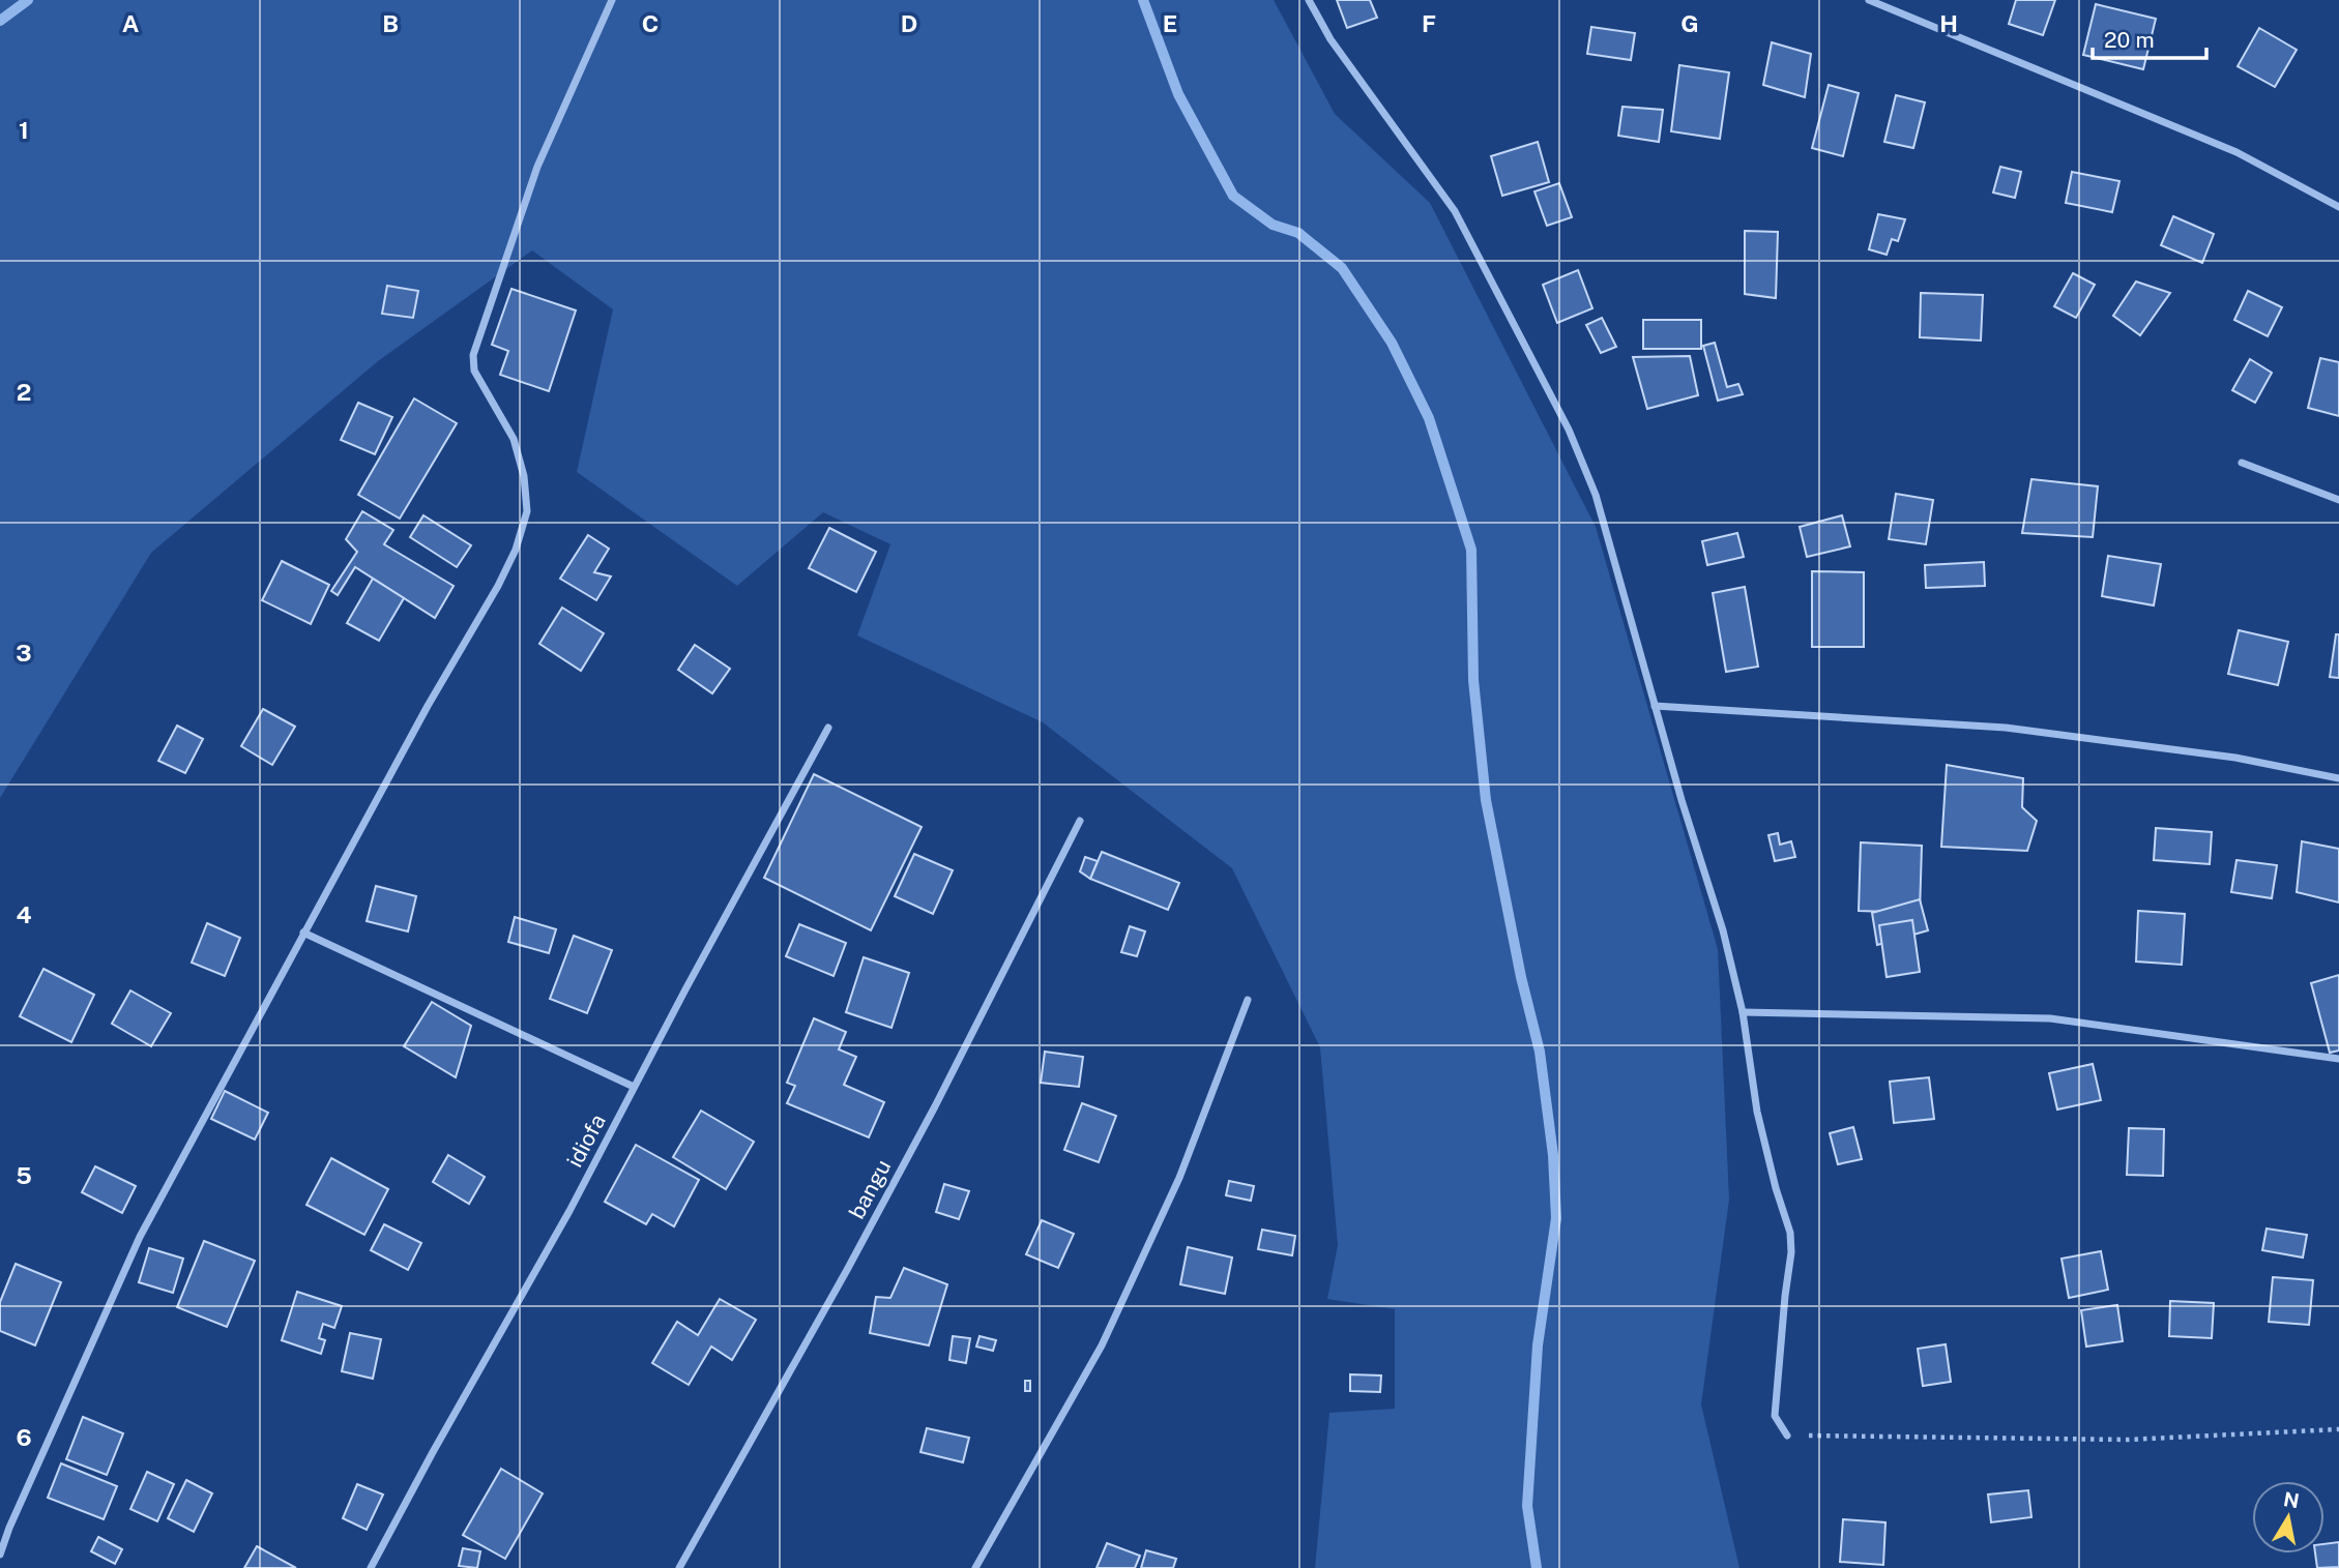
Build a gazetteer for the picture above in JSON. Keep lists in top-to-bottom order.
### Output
{
  "streets": {
    "street": ["idiofa", "bangu"]
  },
  "scale_bar": "20 m",
  "north": "top",
  "grid": {
    "columns": [
      "A",
      "B",
      "C",
      "D",
      "E",
      "F",
      "G",
      "H"
    ],
    "rows": [
      "1",
      "2",
      "3",
      "4",
      "5",
      "6"
    ]
  }
}
